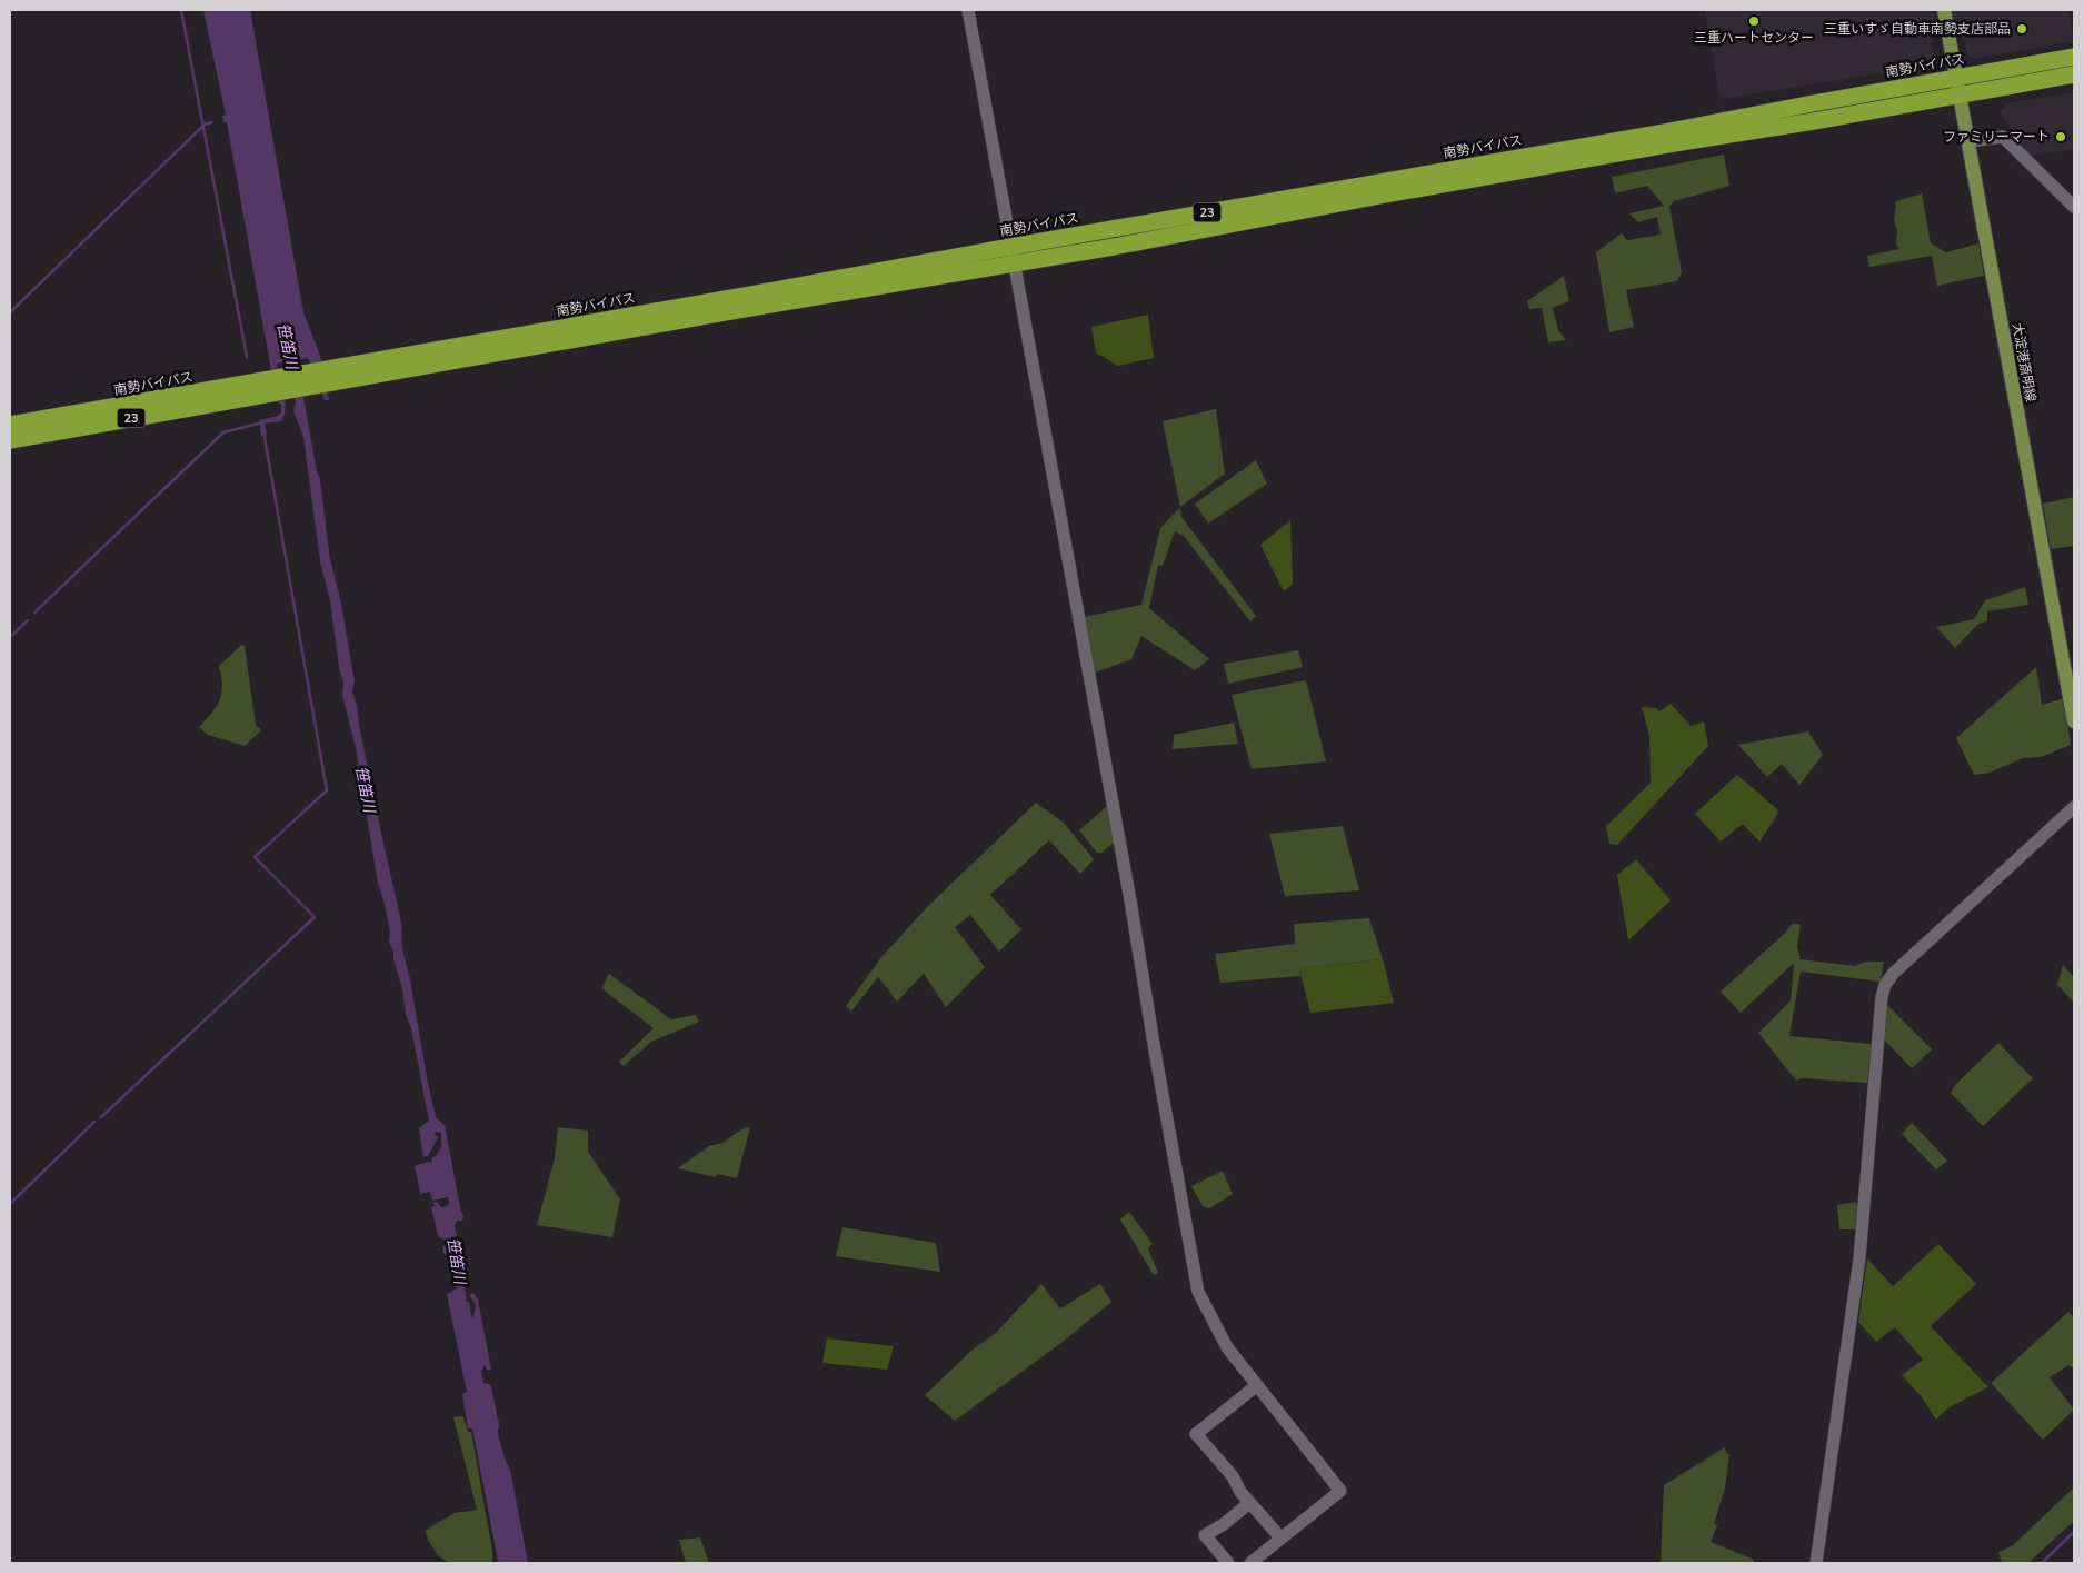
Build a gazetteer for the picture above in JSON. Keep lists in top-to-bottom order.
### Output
{
  "streets": {
    "highway": ["南勢バイパス", "23"],
    "main road": ["大淀港斎明線"]
  },
  "crossings": [
    ["南勢バイパス", "大淀港斎明線"]
  ],
  "water": ["笹笛川"],
  "places": ["三重ハートセンター", "三重いすゞ自動車南勢支店部品", "ファミリーマート"]
}
